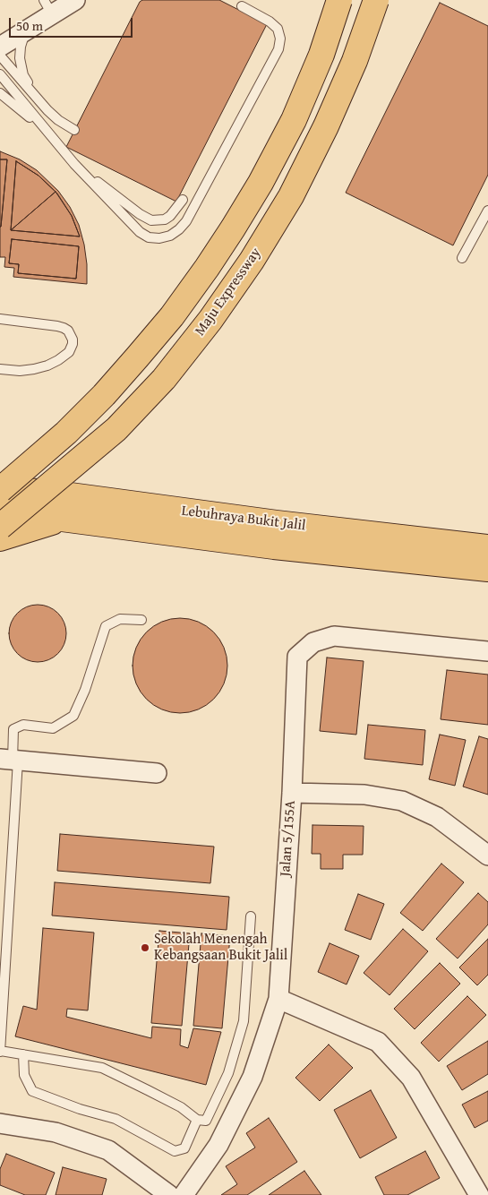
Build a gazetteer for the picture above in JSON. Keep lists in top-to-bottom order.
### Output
{
  "streets": {
    "highway": ["Maju Expressway", "Lebuhraya Bukit Jalil"],
    "street": ["Jalan 5/155A"]
  },
  "places": ["Sekolah Menengah Kebangsaan Bukit Jalil"],
  "scale_bar": "50 m"
}
